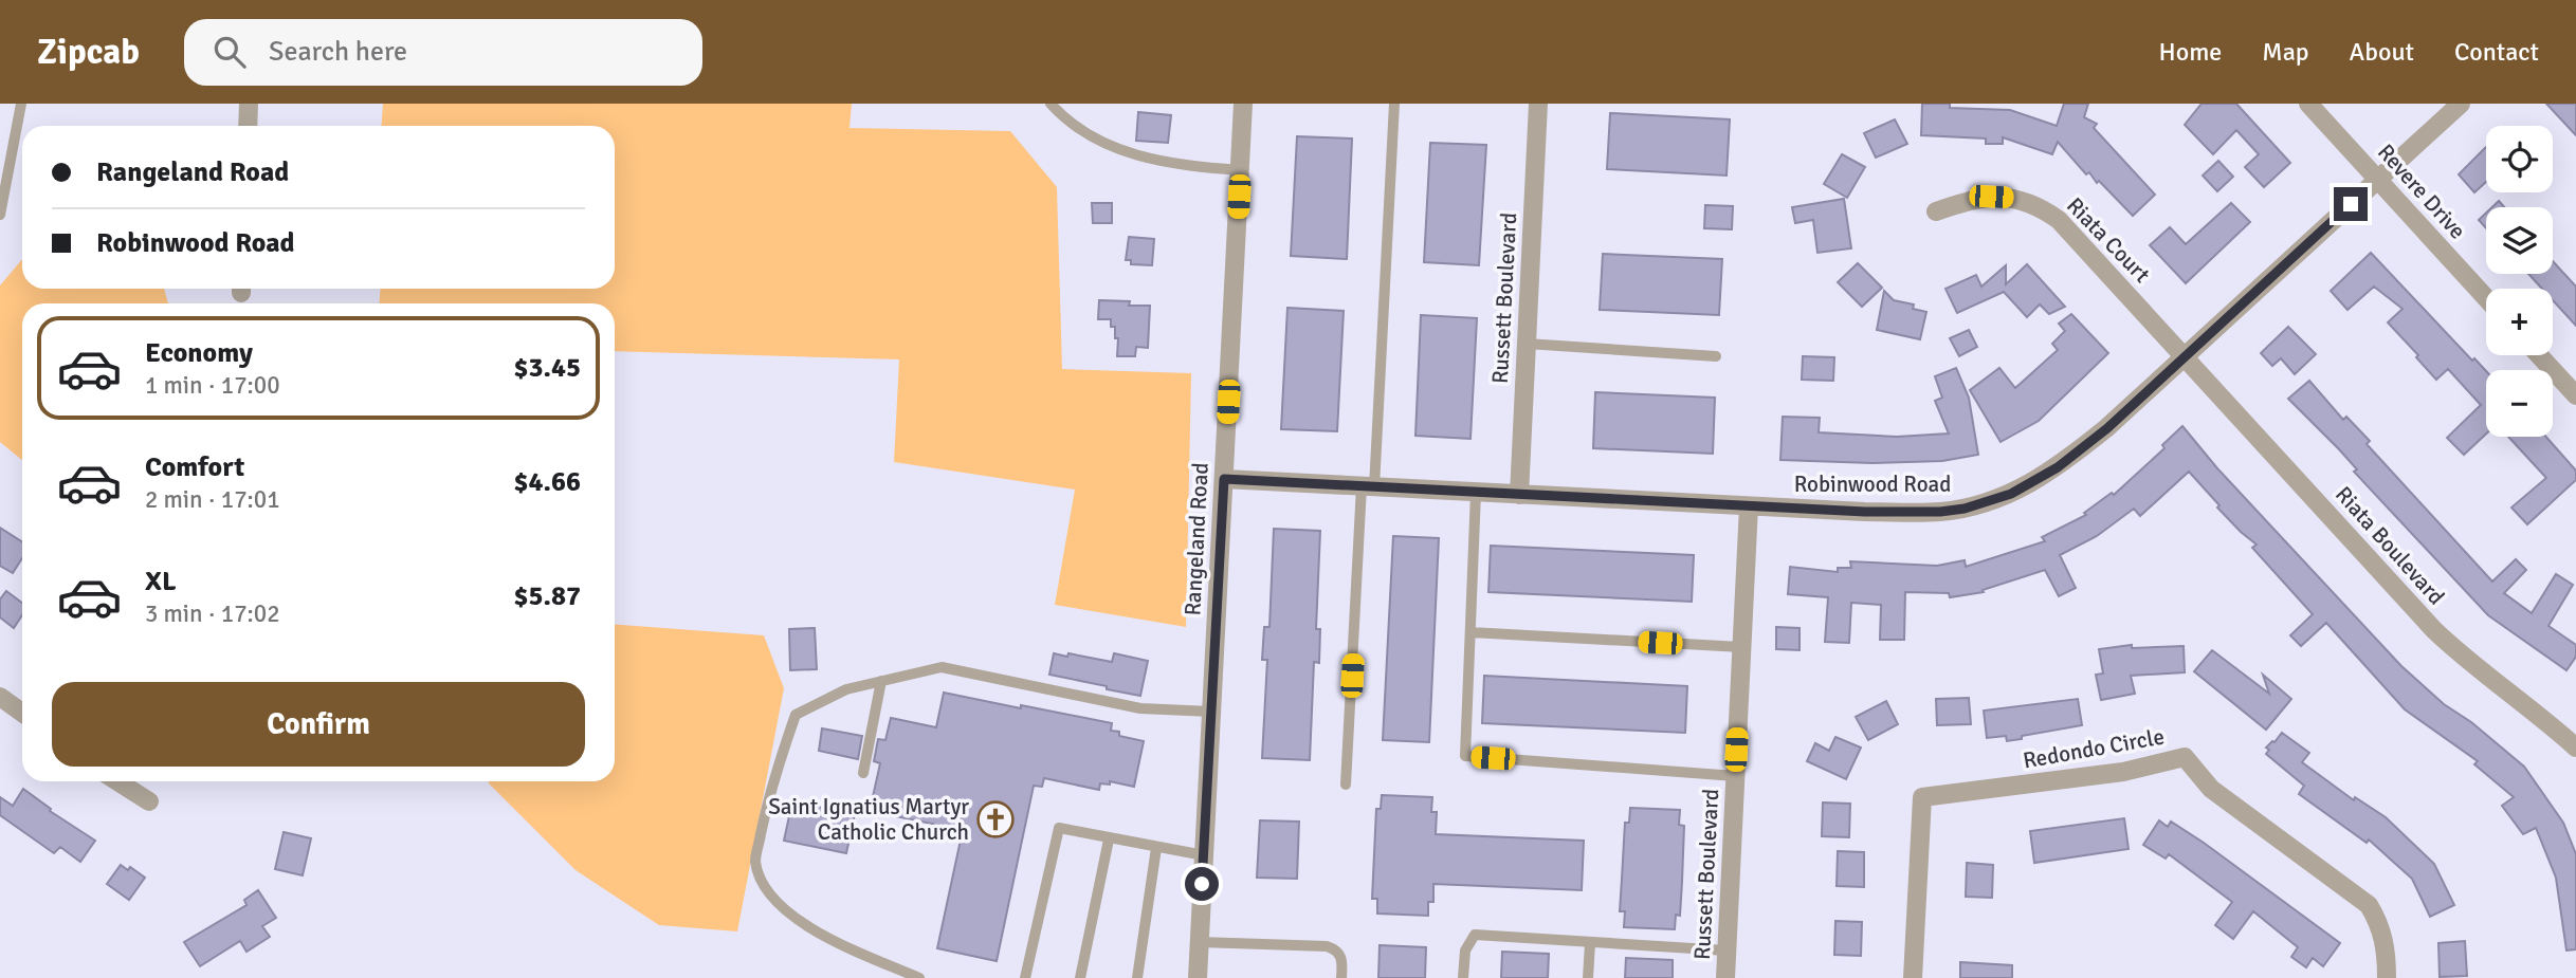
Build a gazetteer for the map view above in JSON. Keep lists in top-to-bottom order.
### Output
{
  "streets": {
    "street": [
      "Revere Drive",
      "Riata Court",
      "Russett Boulevard",
      "Robinwood Road",
      "Rangeland Road",
      "Riata Boulevard",
      "Redondo Circle"
    ]
  },
  "crossings": [
    ["Revere Drive", "Robinwood Road"],
    ["Riata Court", "Robinwood Road"],
    ["Riata Court", "Riata Boulevard"],
    ["Russett Boulevard", "Robinwood Road"],
    ["Robinwood Road", "Rangeland Road"],
    ["Robinwood Road", "Riata Boulevard"]
  ],
  "places": {
    "church": ["Saint Ignatius Martyr Catholic Church"]
  },
  "page": {
    "header": "Zipcab",
    "search": "Search here",
    "nav": [
      "Home",
      "Map",
      "About",
      "Contact"
    ],
    "map_buttons": ["+", "−"],
    "banner": ["Rangeland Road", "Robinwood Road"],
    "list": [
      {
        "name": "Economy",
        "note": "1 min · 17:00",
        "value": "$3.45"
      },
      {
        "name": "Comfort",
        "note": "2 min · 17:01",
        "value": "$4.66"
      },
      {
        "name": "XL",
        "note": "3 min · 17:02",
        "value": "$5.87"
      }
    ],
    "buttons": "Confirm"
  }
}
